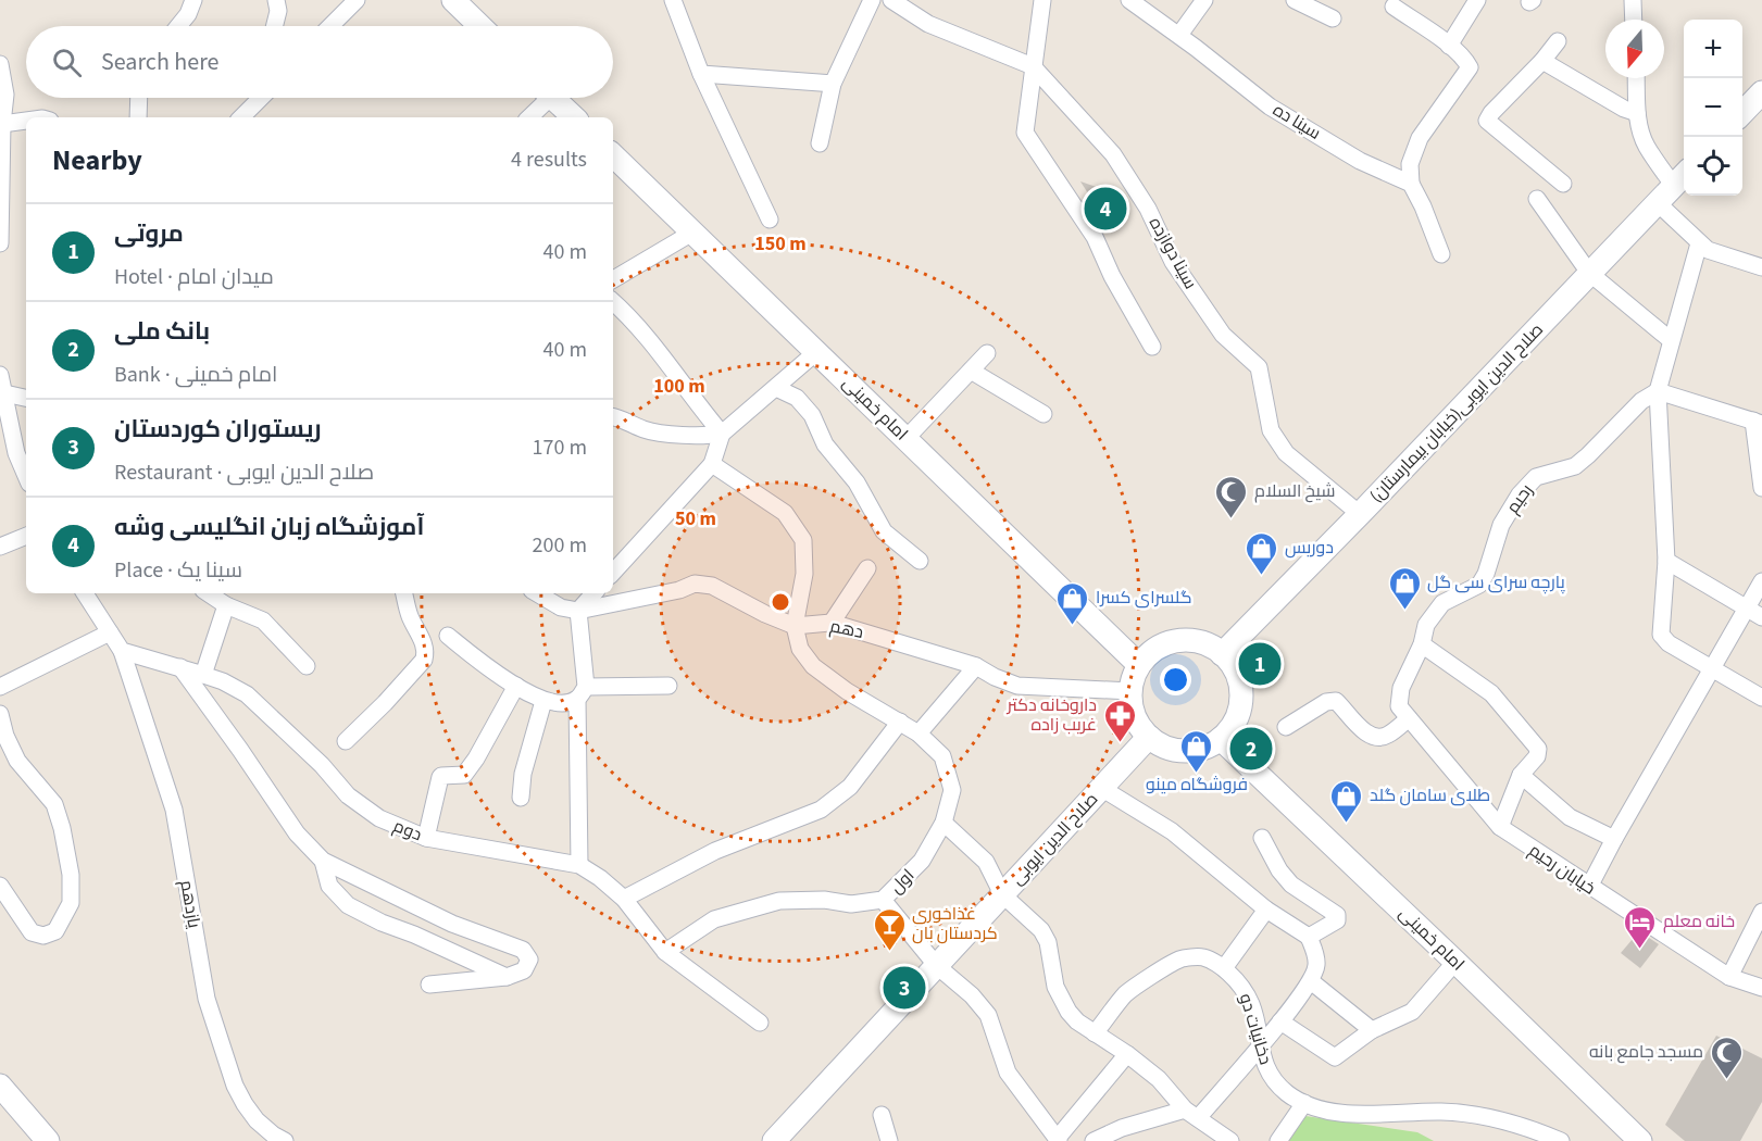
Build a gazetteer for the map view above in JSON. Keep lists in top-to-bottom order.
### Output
{
  "streets": {
    "main road": ["امام خمینی", "صلاح الدین ایوبی(خیابان بیمارستان)", "صلاح الدین ایوبی"],
    "street": [
      "سینا ده",
      "سینا دوازده",
      "رحیم",
      "دهم",
      "دوم",
      "خیابان رحیم",
      "اول",
      "یازدهم",
      "دخانیات دو"
    ]
  },
  "crossings": [
    ["سینا دوازده", "صلاح الدین ایوبی(خیابان بیمارستان)"],
    ["امام خمینی", "صلاح الدین ایوبی(خیابان بیمارستان)"],
    ["امام خمینی", "دهم"],
    ["امام خمینی", "صلاح الدین ایوبی"],
    ["صلاح الدین ایوبی(خیابان بیمارستان)", "دهم"],
    ["صلاح الدین ایوبی(خیابان بیمارستان)", "صلاح الدین ایوبی"],
    ["رحیم", "خیابان رحیم"],
    ["دهم", "صلاح الدین ایوبی"],
    ["دهم", "اول"],
    ["دوم", "اول"],
    ["دوم", "یازدهم"]
  ],
  "places": {
    "mosque": ["شیخ السلام", "مسجد جامع بانه"],
    "shop": [
      "دوریس",
      "پارچه سرای سی گل",
      "گلسرای کسرا",
      "فروشگاه مینو",
      "طلای سامان گلد"
    ],
    "pharmacy": ["داروخانه دکتر غریب زاده"],
    "hotel": ["خانه معلم"],
    "bar": ["غذاخوری کردستان بان"]
  },
  "north": "bottom",
  "page": {
    "map_buttons": ["+", "−"],
    "search": "Search here",
    "heading": ["Nearby", "4 results"],
    "pins": [
      "4",
      "1",
      "2",
      "3"
    ],
    "list": [
      {
        "mark": "1",
        "name": "مروتی",
        "note": "Hotel · میدان امام",
        "value": "40 m"
      },
      {
        "mark": "2",
        "name": "بانک ملی",
        "note": "Bank · امام خمینی",
        "value": "40 m"
      },
      {
        "mark": "3",
        "name": "ریستوران کوردستان",
        "note": "Restaurant · صلاح الدین ایوبی",
        "value": "170 m"
      },
      {
        "mark": "4",
        "name": "آموزشگاه زبان انگلیسی وشه",
        "note": "Place · سینا یک",
        "value": "200 m"
      }
    ]
  },
  "rings": ["150 m", "100 m", "50 m"]
}
